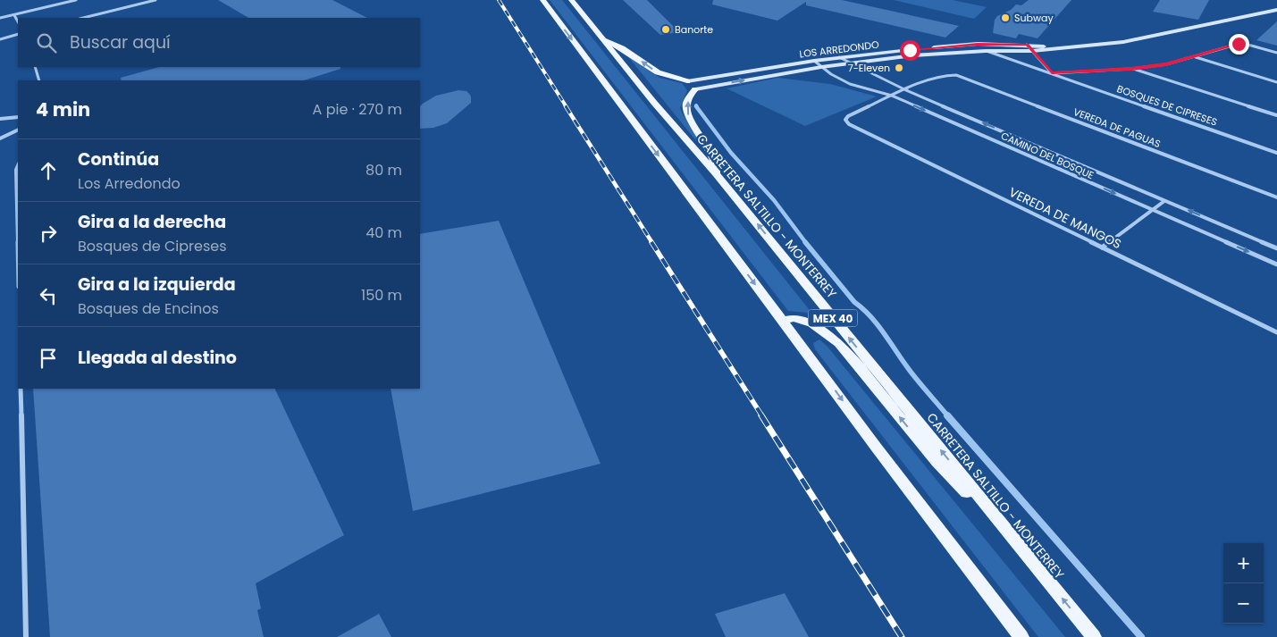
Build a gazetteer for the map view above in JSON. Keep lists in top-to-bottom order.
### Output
{
  "streets": {
    "main road": ["CARRETERA SALTILLO - MONTERREY", "MEX 40"],
    "street": [
      "LOS ARREDONDO",
      "BOSQUES DE CIPRESES",
      "VEREDA DE PAGUAS",
      "CAMINO DEL BOSQUE",
      "VEREDA DE MANGOS"
    ]
  },
  "crossings": [
    ["LOS ARREDONDO", "BOSQUES DE CIPRESES"],
    ["LOS ARREDONDO", "CAMINO DEL BOSQUE"],
    ["VEREDA DE PAGUAS", "CAMINO DEL BOSQUE"],
    ["CAMINO DEL BOSQUE", "VEREDA DE MANGOS"]
  ],
  "places": ["Subway", "Banorte", "7-Eleven"],
  "page": {
    "search": "Buscar aquí",
    "heading": ["4 min", "A pie · 270 m"],
    "list": [
      ["Continúa", "Los Arredondo", "80 m"],
      ["Gira a la derecha", "Bosques de Cipreses", "40 m"],
      ["Gira a la izquierda", "Bosques de Encinos", "150 m"],
      "Llegada al destino"
    ],
    "map_buttons": ["+", "−"]
  }
}
